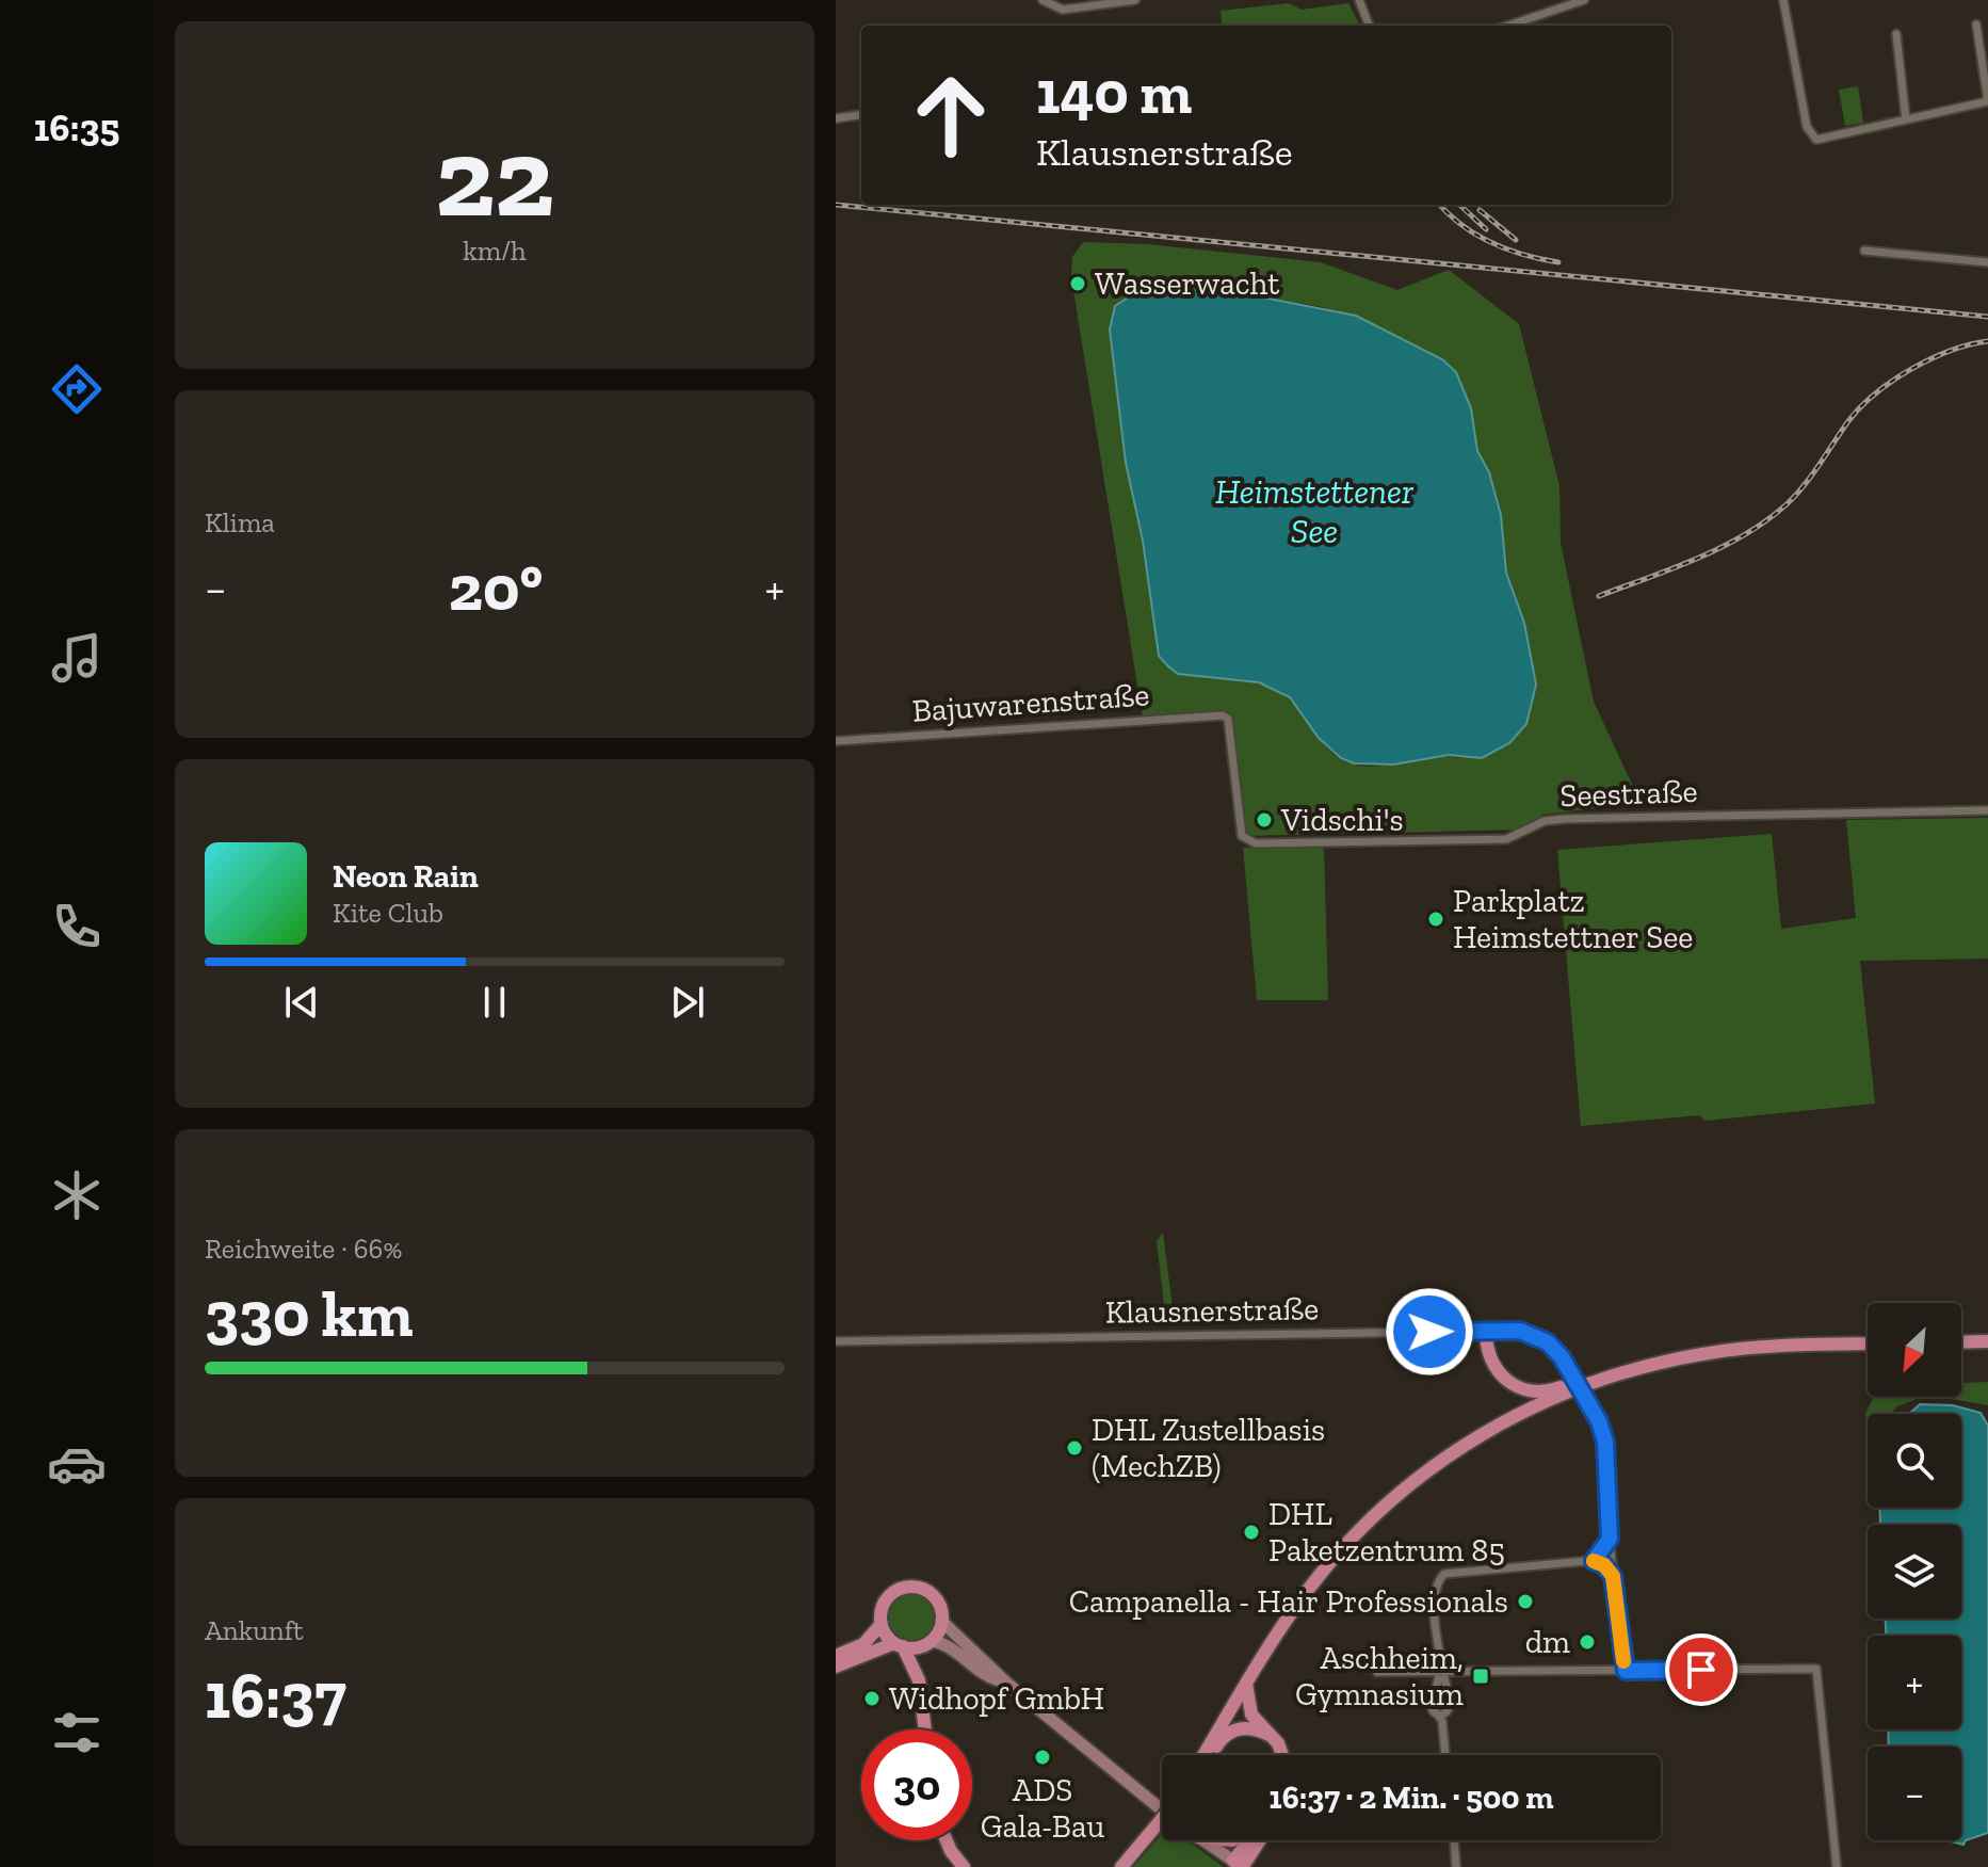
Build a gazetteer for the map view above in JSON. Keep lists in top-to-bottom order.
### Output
{
  "streets": {
    "street": ["Bajuwarenstraße", "Seestraße", "Klausnerstraße"]
  },
  "crossings": [
    ["Bajuwarenstraße", "Seestraße"]
  ],
  "water": ["Heimstettener See"],
  "places": {
    "other": [
      "Wasserwacht",
      "Vidschi's",
      "Parkplatz Heimstettner See",
      "DHL Zustellbasis (MechZB)",
      "DHL Paketzentrum 85",
      "Campanella - Hair Professionals",
      "dm",
      "Widhopf GmbH",
      "ADS Gala-Bau"
    ],
    "transit": ["Aschheim, Gymnasium"]
  },
  "north": "bottom left",
  "page": {
    "tabs": "16:35",
    "tile": [
      ["22", "km/h"],
      "Klima",
      ["Reichweite · 66%", "330 km"],
      ["Ankunft", "16:37"]
    ],
    "turn": ["140 m", "Klausnerstraße"],
    "heat": ["−", "20°", "+"],
    "song": ["Neon Rain", "Kite Club"],
    "map_buttons": ["+", "−"],
    "limit": "30",
    "trip": "16:37 · 2 Min. · 500 m"
  }
}
